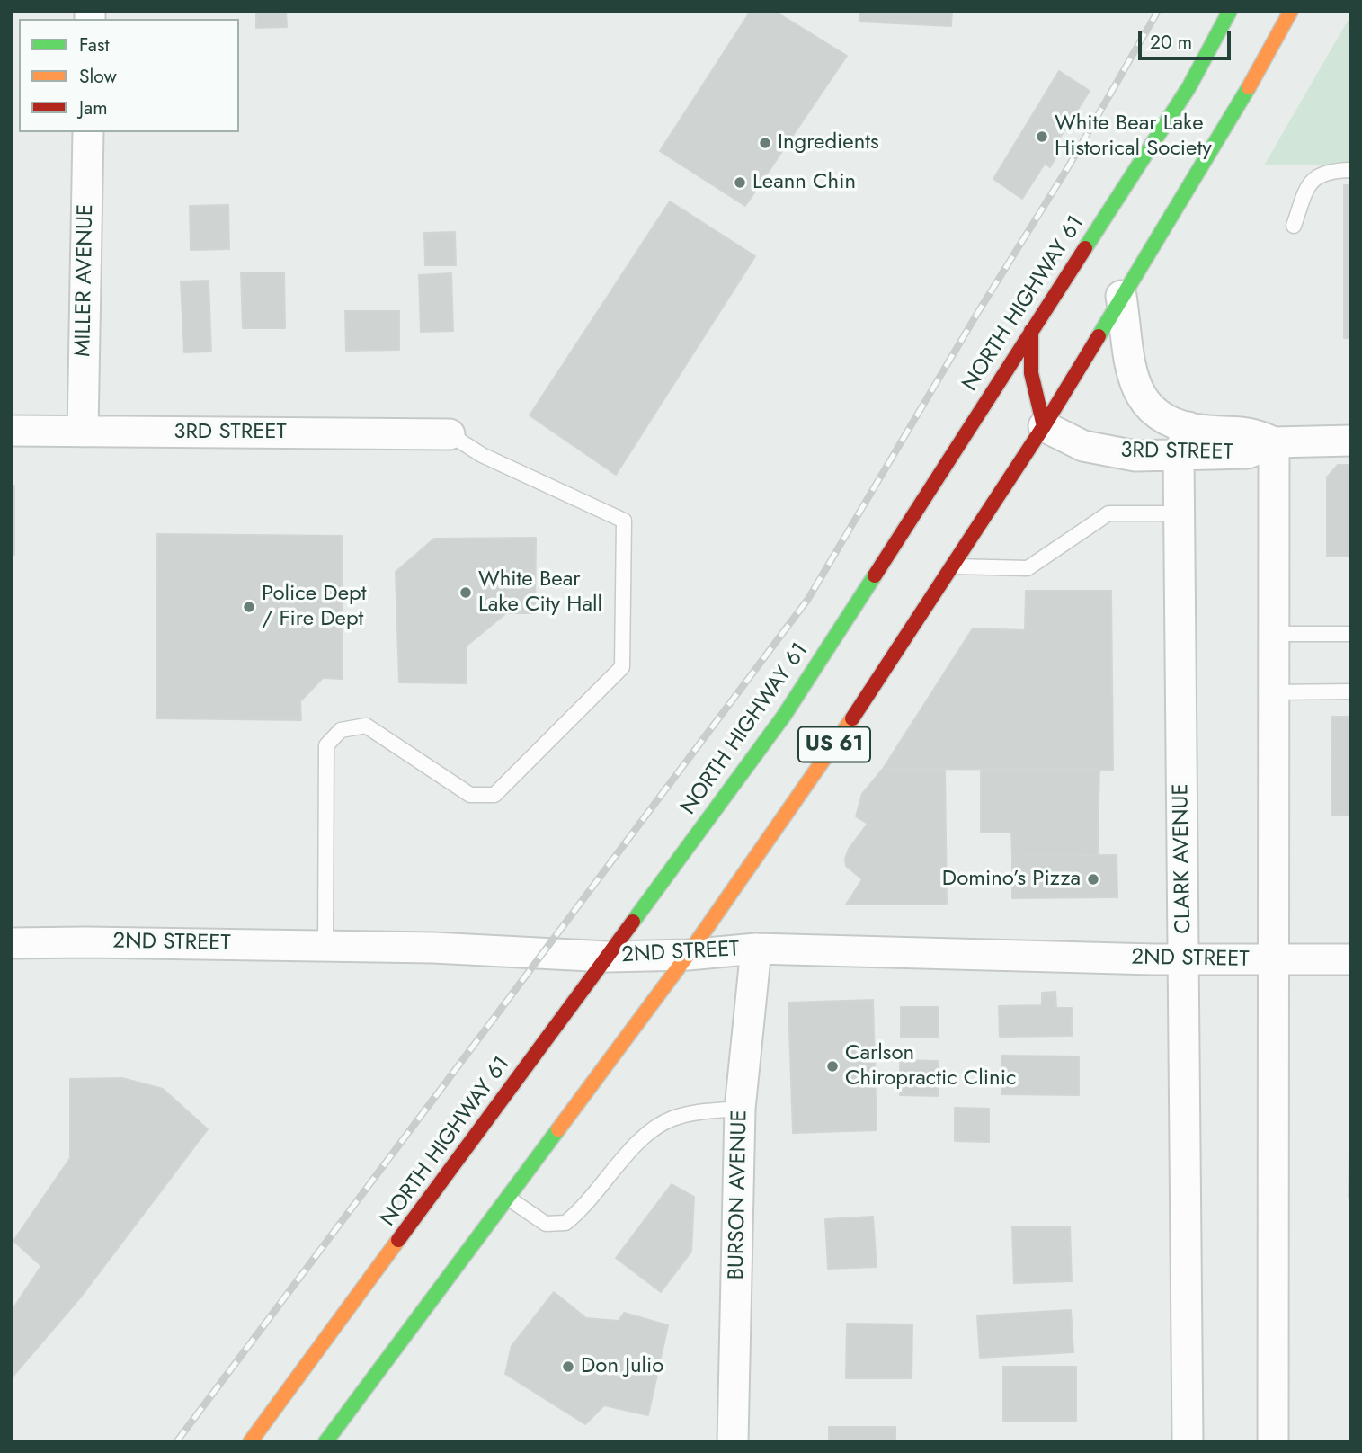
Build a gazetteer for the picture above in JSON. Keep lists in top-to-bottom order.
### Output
{
  "streets": {
    "main road": ["NORTH HIGHWAY 61", "US 61"],
    "street": [
      "MILLER AVENUE",
      "3RD STREET",
      "CLARK AVENUE",
      "2ND STREET",
      "BURSON AVENUE"
    ]
  },
  "crossings": [
    ["MILLER AVENUE", "3RD STREET"],
    ["NORTH HIGHWAY 61", "2ND STREET"],
    ["3RD STREET", "US 61"],
    ["3RD STREET", "CLARK AVENUE"],
    ["US 61", "2ND STREET"],
    ["CLARK AVENUE", "2ND STREET"],
    ["2ND STREET", "BURSON AVENUE"]
  ],
  "places": [
    "White Bear Lake Historical Society",
    "Ingredients",
    "Leann Chin",
    "White Bear Lake City Hall",
    "Police Dept / Fire Dept",
    "Domino’s Pizza",
    "Carlson Chiropractic Clinic",
    "Don Julio"
  ],
  "legend": ["Fast", "Slow", "Jam"],
  "scale_bar": "20 m"
}
